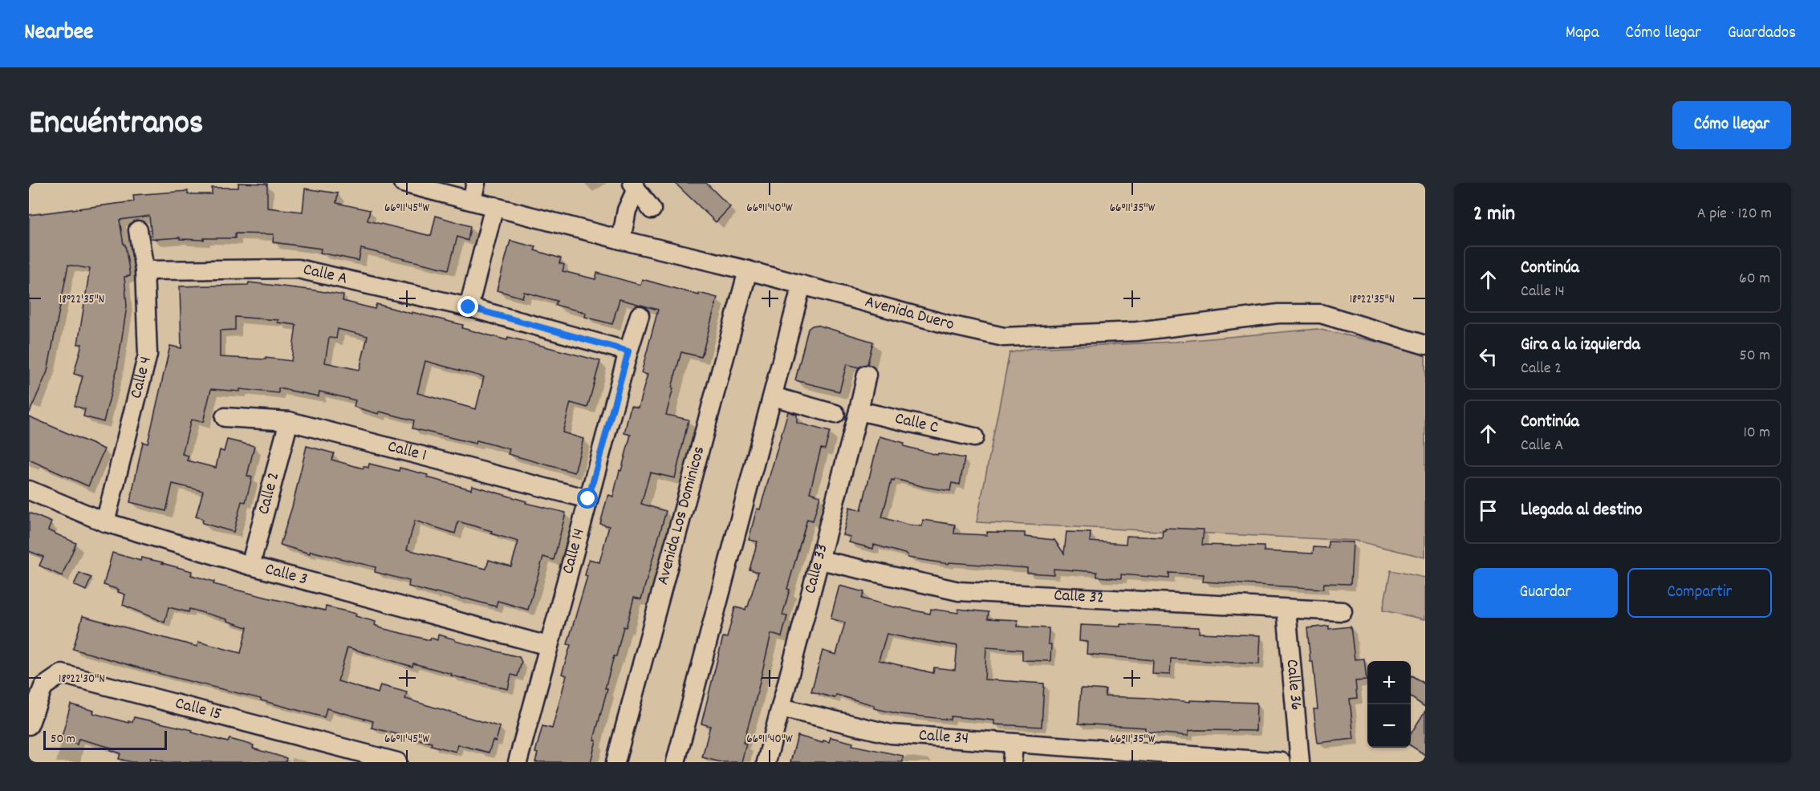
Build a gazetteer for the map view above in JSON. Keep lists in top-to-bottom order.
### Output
{
  "streets": {
    "street": [
      "Calle A",
      "Avenida Duero",
      "Calle 4",
      "Calle C",
      "Calle 1",
      "Calle 2",
      "Avenida Los Dominicos",
      "Calle 14",
      "Calle 33",
      "Calle 3",
      "Calle 32",
      "Calle 36",
      "Calle 15",
      "Calle 34"
    ]
  },
  "crossings": [
    ["Calle A", "Calle 4"],
    ["Calle A", "Calle 14"],
    ["Avenida Duero", "Avenida Los Dominicos"],
    ["Calle 4", "Calle 3"],
    ["Calle C", "Calle 33"],
    ["Calle 1", "Calle 2"],
    ["Calle 1", "Calle 14"],
    ["Calle 2", "Calle 3"],
    ["Calle 14", "Calle 3"],
    ["Calle 33", "Calle 32"],
    ["Calle 33", "Calle 34"],
    ["Calle 32", "Calle 36"]
  ],
  "scale_bar": "50 m",
  "page": {
    "header": "Nearbee",
    "nav": ["Mapa", "Cómo llegar", "Guardados"],
    "title": "Encuéntranos",
    "buttons": [
      "Cómo llegar",
      ["Guardar", "Compartir"]
    ],
    "heading": ["2 min", "A pie · 120 m"],
    "list": [
      ["Continúa", "Calle 14", "60 m"],
      ["Gira a la izquierda", "Calle 2", "50 m"],
      ["Continúa", "Calle A", "10 m"],
      "Llegada al destino"
    ],
    "map_buttons": ["+", "−"],
    "scale": "50 m"
  },
  "coordinates": [
    "66°11'45\"W",
    "66°11'40\"W",
    "66°11'35\"W",
    "18°22'35\"N",
    "18°22'30\"N"
  ]
}
